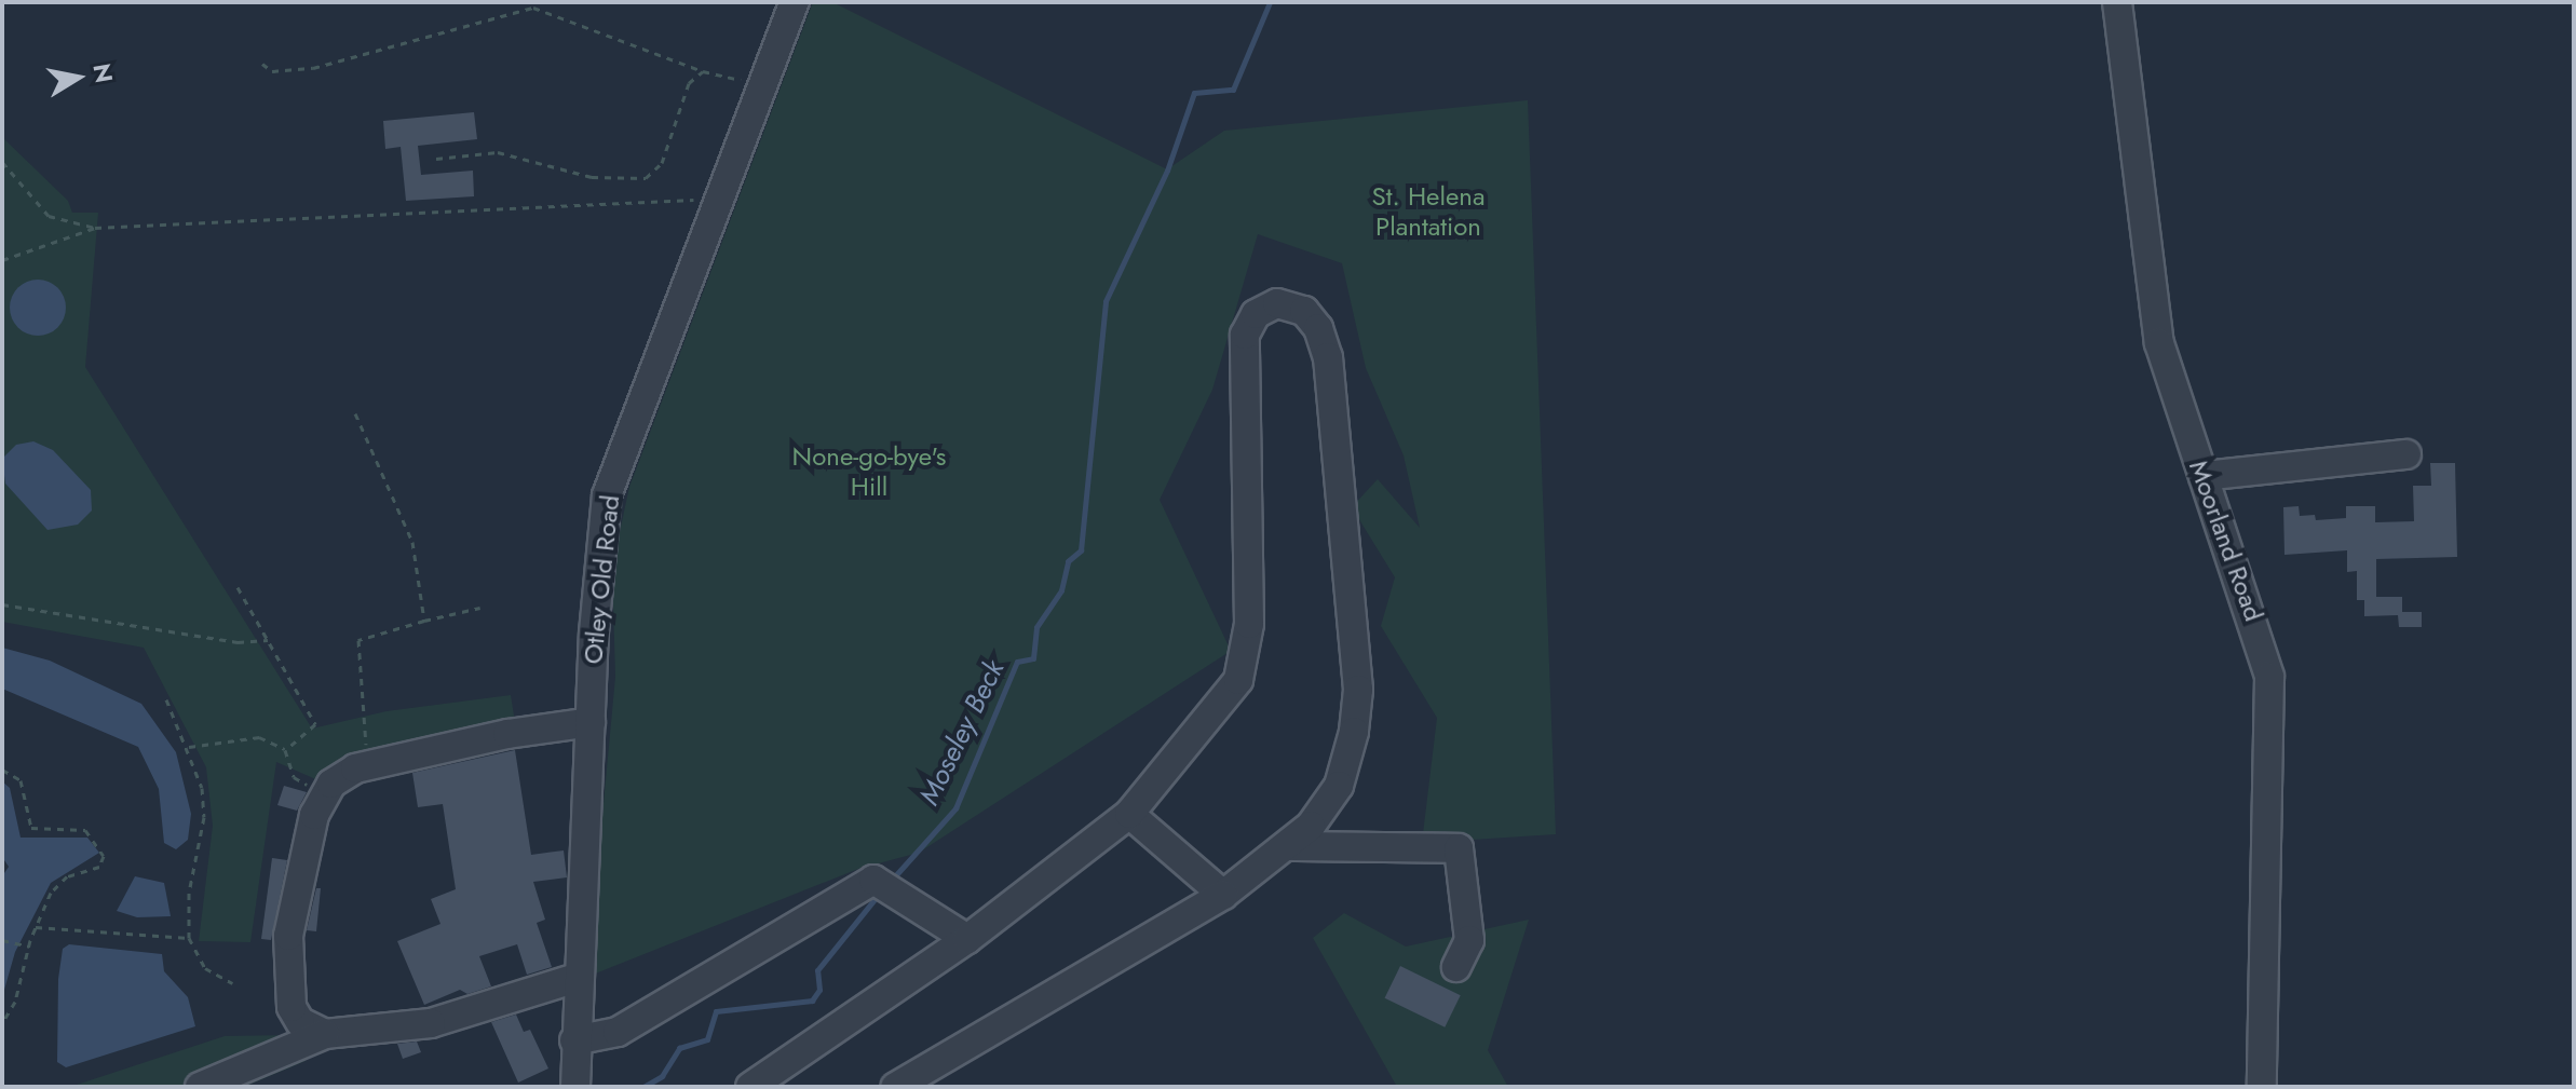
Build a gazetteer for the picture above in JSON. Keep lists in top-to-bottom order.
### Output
{
  "streets": {
    "street": ["Moorland Road", "Otley Old Road"]
  },
  "water": ["Moseley Beck"],
  "parks": ["St. Helena Plantation", "None-go-bye's Hill"],
  "north": "right"
}
